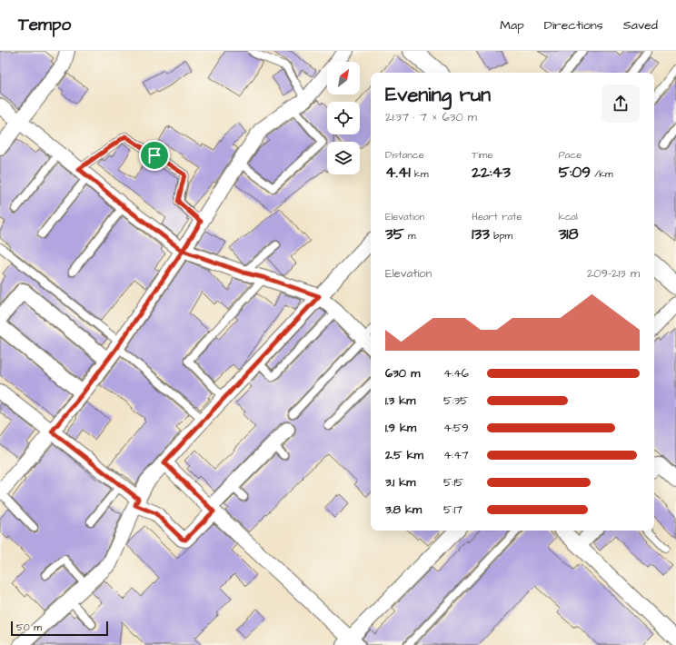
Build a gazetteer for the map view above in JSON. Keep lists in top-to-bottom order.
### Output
{
  "scale_bar": "50 m",
  "north": "top right",
  "page": {
    "header": "Tempo",
    "nav": ["Map", "Directions", "Saved"],
    "heading": ["Evening run", "21:37 · 7 × 630 m"],
    "stats": [
      ["Distance", "4.41 km"],
      ["Time", "22:43"],
      ["Pace", "5:09 /km"],
      ["Elevation", "35 m"],
      ["Heart rate", "133 bpm"],
      ["kcal", "318"]
    ],
    "chart": ["Elevation", "209–213 m"],
    "list": [
      {
        "name": "630 m",
        "note": "4:46"
      },
      {
        "name": "1.3 km",
        "note": "5:35"
      },
      {
        "name": "1.9 km",
        "note": "4:59"
      },
      {
        "name": "2.5 km",
        "note": "4:47"
      },
      {
        "name": "3.1 km",
        "note": "5:15"
      },
      {
        "name": "3.8 km",
        "note": "5:17"
      }
    ],
    "scale": "50 m"
  }
}
